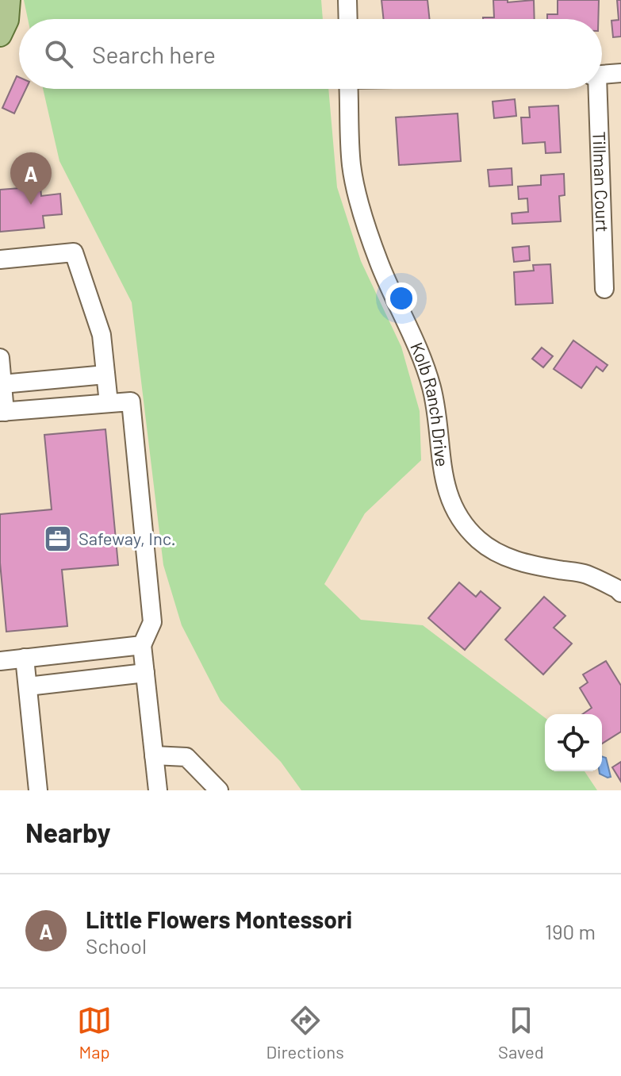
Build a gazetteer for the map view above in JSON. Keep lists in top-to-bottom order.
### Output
{
  "streets": {
    "street": ["Tillman Court", "Kolb Ranch Drive"]
  },
  "places": {
    "office": ["Safeway, Inc."]
  },
  "page": {
    "search": "Search here",
    "pins": "A",
    "heading": "Nearby",
    "list": [
      {
        "mark": "A",
        "name": "Little Flowers Montessori",
        "note": "School",
        "value": "190 m"
      }
    ],
    "nav": ["Map", "Directions", "Saved"]
  }
}
